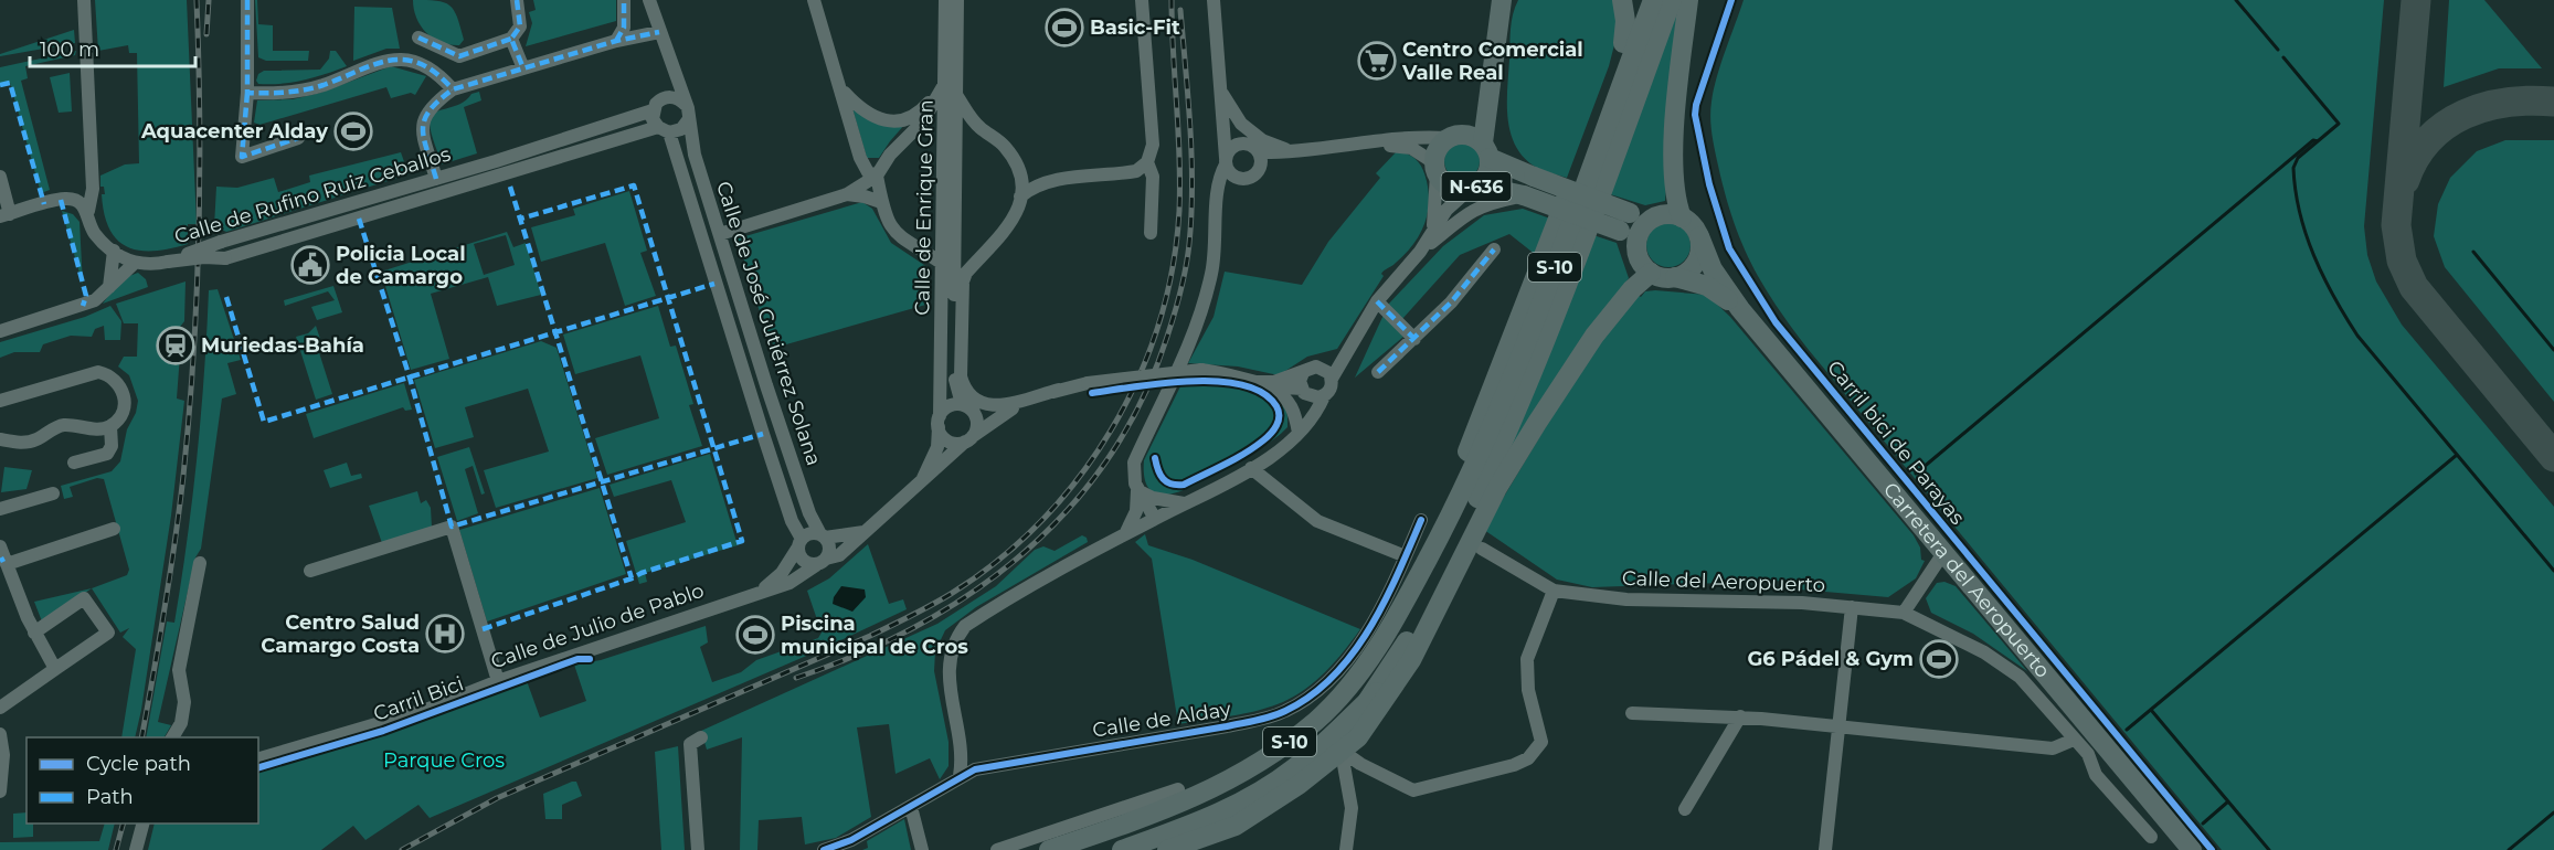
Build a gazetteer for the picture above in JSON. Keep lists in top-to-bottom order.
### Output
{
  "streets": {
    "highway": ["N-636", "S-10", "Carretera del Aeropuerto"],
    "street": [
      "Calle de Rufino Ruiz Ceballos",
      "Calle de Enrique Gran",
      "Calle de José Gutiérrez Solana",
      "Calle del Aeropuerto",
      "Calle de Julio de Pablo",
      "Calle de Alday"
    ],
    "cycle path": ["Carril bici de Parayas", "Carril Bici"]
  },
  "crossings": [
    ["N-636", "Carretera del Aeropuerto"],
    ["Calle de Rufino Ruiz Ceballos", "Calle de José Gutiérrez Solana"],
    ["Calle de Enrique Gran", "Calle de Julio de Pablo"],
    ["Calle de José Gutiérrez Solana", "Calle de Julio de Pablo"]
  ],
  "parks": ["Parque Cros"],
  "places": {
    "sports": [
      "Basic-Fit",
      "Aquacenter Alday",
      "Piscina municipal de Cros",
      "G6 Pádel & Gym"
    ],
    "supermarket": ["Centro Comercial Valle Real"],
    "public building": ["Policia Local de Camargo"],
    "station": ["Muriedas-Bahía"],
    "hospital": ["Centro Salud Camargo Costa"]
  },
  "legend": ["Cycle path", "Path"],
  "scale_bar": "100 m"
}
